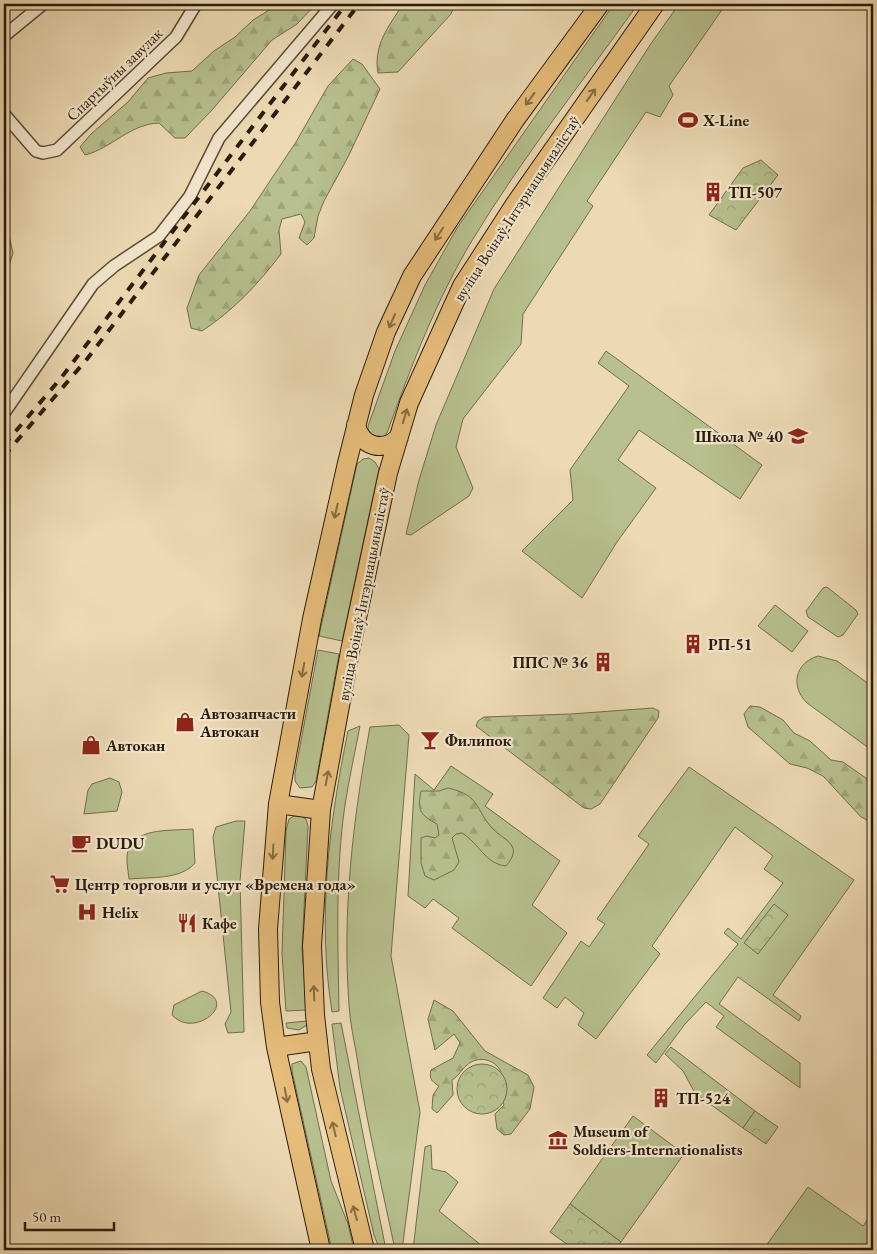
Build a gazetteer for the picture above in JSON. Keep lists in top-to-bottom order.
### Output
{
  "streets": {
    "main road": ["вуліца Воінаў-Інтэрнацыяналістаў"],
    "street": ["Спартыўны завулак"]
  },
  "places": {
    "sports": ["X-Line"],
    "building": [
      "ТП-507",
      "РП-51",
      "ППС № 36",
      "ТП-524"
    ],
    "school or university": ["Школа № 40"],
    "shop": ["Автозапчасти Автокан", "Автокан"],
    "bar": ["Филипок"],
    "cafe": ["DUDU"],
    "supermarket": ["Центр торговли и услуг «Времена года»"],
    "hospital": ["Helix"],
    "restaurant": ["Кафе"],
    "museum": ["Museum of Soldiers-Internationalists"]
  },
  "scale_bar": "50 m"
}
